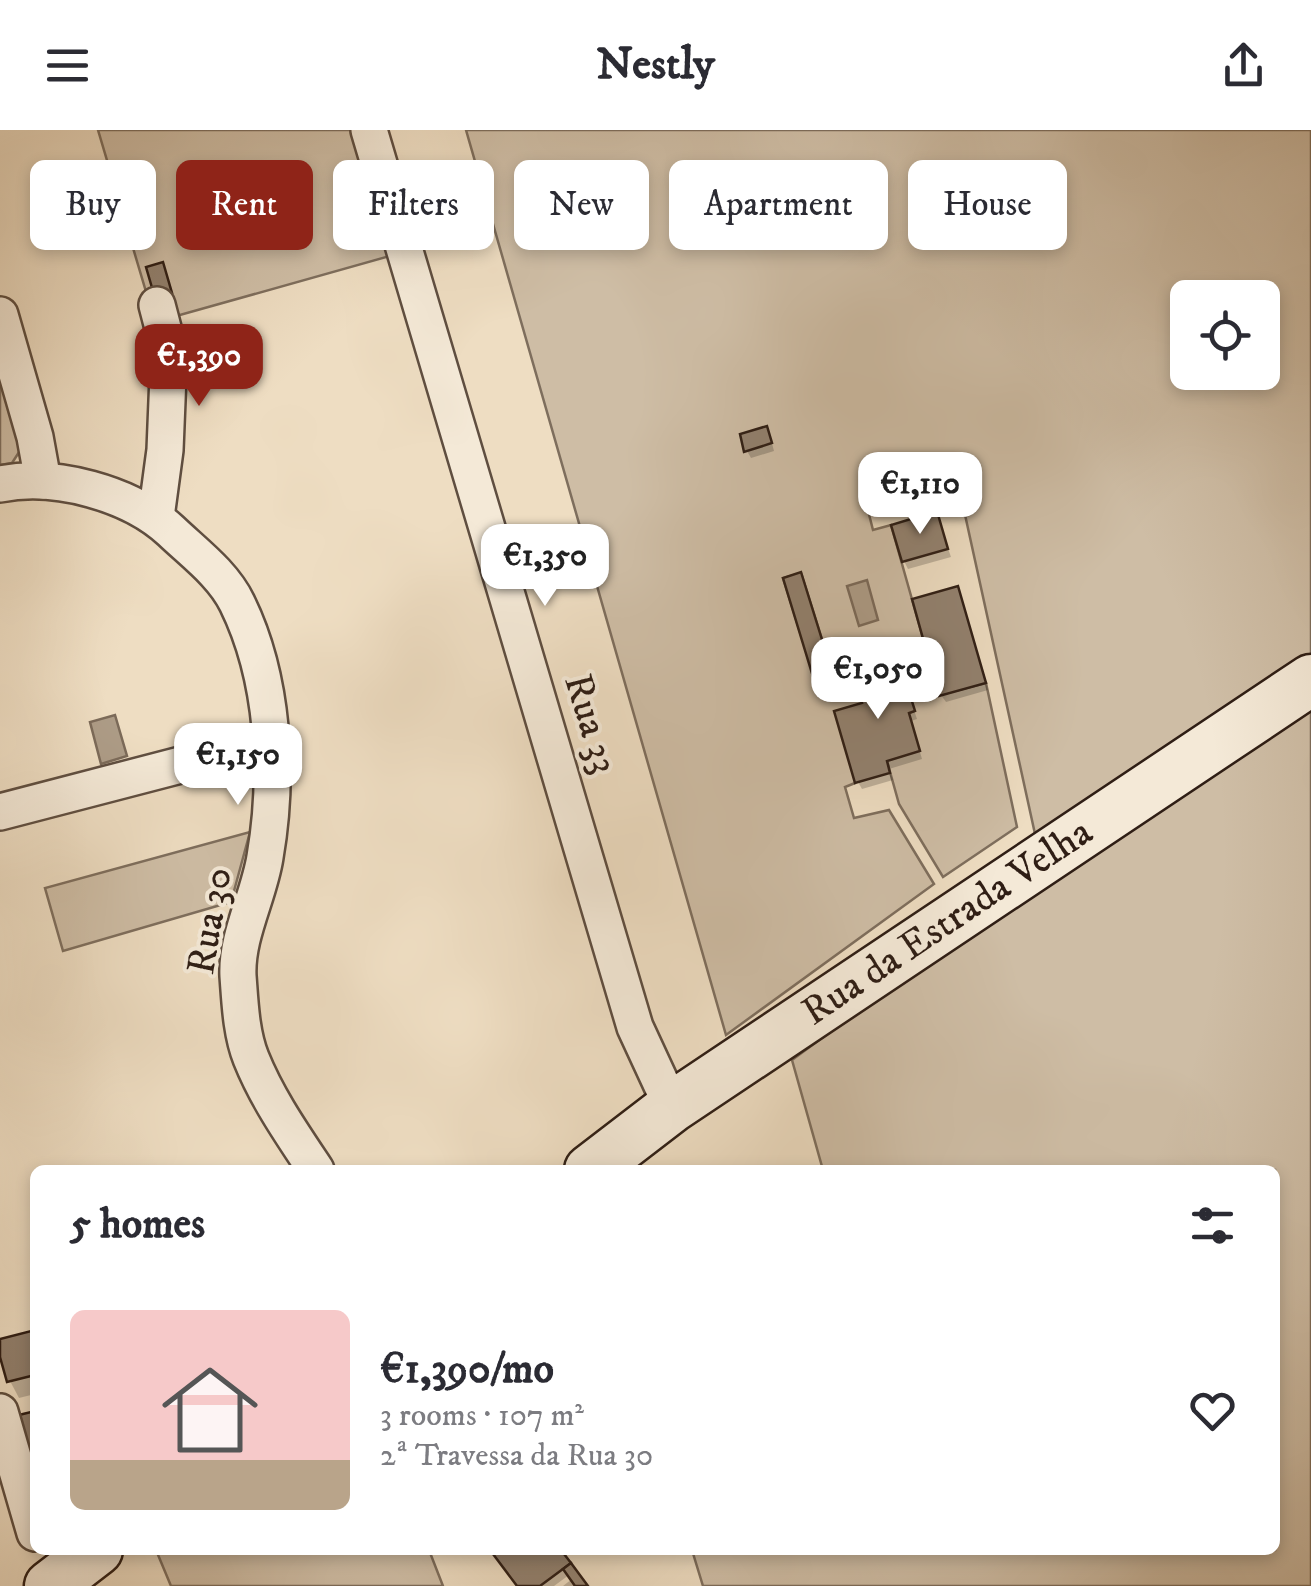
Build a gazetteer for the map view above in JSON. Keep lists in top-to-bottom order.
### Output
{
  "streets": {
    "street": ["Rua 33", "Rua 30", "Rua da Estrada Velha"]
  },
  "crossings": [
    ["Rua 33", "Rua da Estrada Velha"]
  ],
  "page": {
    "header": "Nestly",
    "chip": [
      "Buy",
      "Rent",
      "Filters",
      "New",
      "Apartment",
      "House"
    ],
    "price": [
      "€1,390",
      "€1,110",
      "€1,350",
      "€1,050",
      "€1,150"
    ],
    "heading": "5 homes",
    "list": [
      {
        "name": "€1,390/mo",
        "note": "3 rooms · 107 m² · 2ª Travessa da Rua 30"
      }
    ]
  }
}
